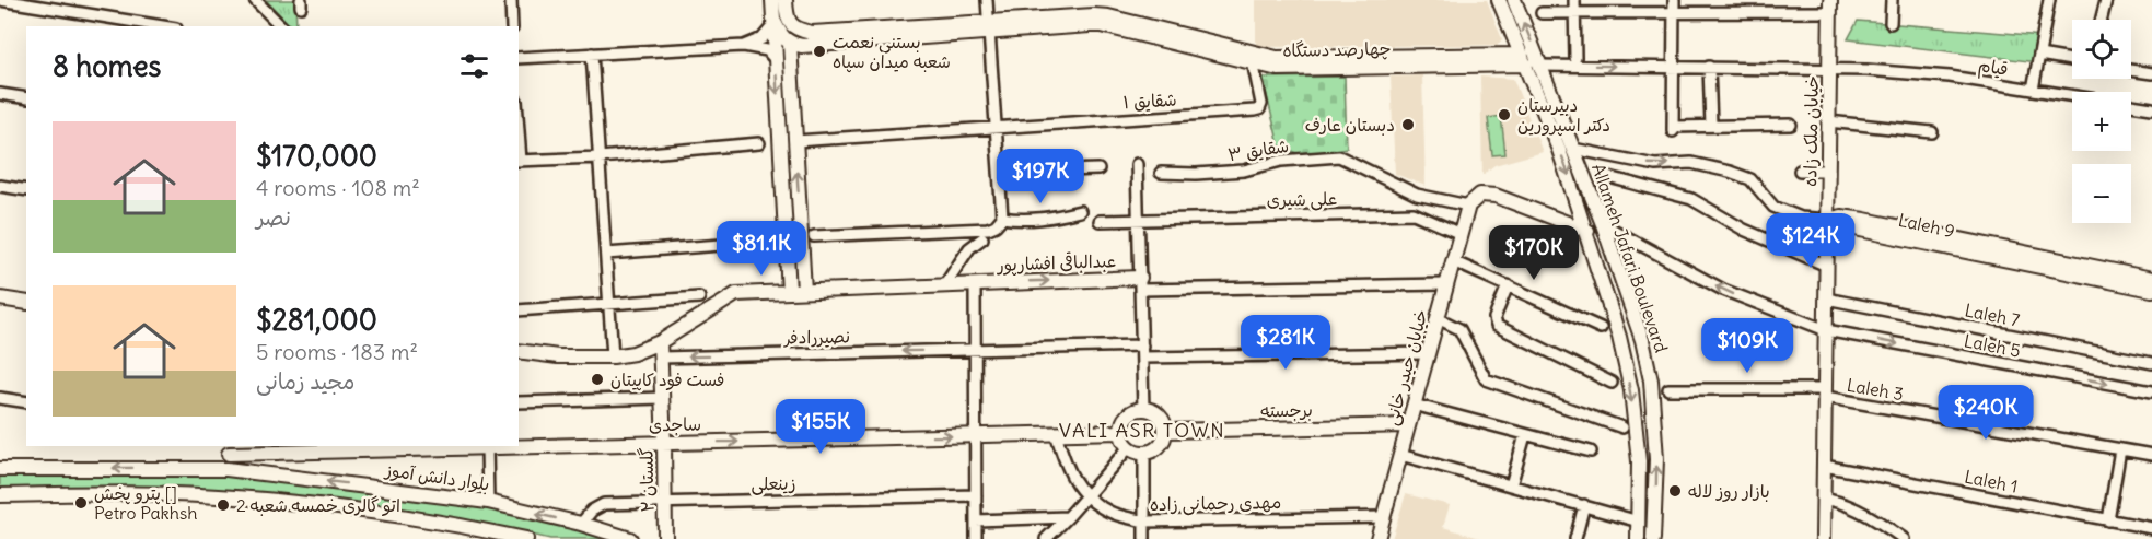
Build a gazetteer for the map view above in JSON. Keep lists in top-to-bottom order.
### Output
{
  "streets": {
    "main road": [
      "چهارصد دستگاه",
      "خیابان ملک زاده",
      "Laleh 9",
      "Allameh Jafari Boulevard",
      "عبدالباقی افشارپور",
      "خیابان حیدر خانی",
      "برجسته",
      "ساجدی",
      "بلوار دانش آموز",
      "گلستان ۲"
    ],
    "street": [
      "قیام",
      "شقایق ۱",
      "شقایق ۳",
      "علی شیری",
      "Laleh 7",
      "نصیررادفر",
      "Laleh 5",
      "Laleh 3",
      "Laleh 1",
      "زینعلی",
      "مهدی رحمانی زاده"
    ]
  },
  "crossings": [
    ["چهارصد دستگاه", "شقایق ۱"],
    ["چهارصد دستگاه", "Allameh Jafari Boulevard"],
    ["قیام", "خیابان ملک زاده"],
    ["قیام", "Allameh Jafari Boulevard"],
    ["خیابان ملک زاده", "Laleh 9"],
    ["خیابان ملک زاده", "Laleh 7"],
    ["خیابان ملک زاده", "Laleh 5"],
    ["خیابان ملک زاده", "Laleh 3"],
    ["خیابان ملک زاده", "Laleh 1"],
    ["شقایق ۳", "خیابان حیدر خانی"],
    ["علی شیری", "خیابان حیدر خانی"],
    ["Allameh Jafari Boulevard", "Laleh 5"],
    ["عبدالباقی افشارپور", "گلستان ۲"],
    ["نصیررادفر", "گلستان ۲"],
    ["خیابان حیدر خانی", "برجسته"],
    ["خیابان حیدر خانی", "مهدی رحمانی زاده"],
    ["برجسته", "ساجدی"],
    ["ساجدی", "گلستان ۲"],
    ["ساجدی", "مهدی رحمانی زاده"],
    ["بلوار دانش آموز", "زینعلی"],
    ["گلستان ۲", "زینعلی"]
  ],
  "one_way": ["نصیررادفر", "ساجدی"],
  "districts": ["VALI ASR TOWN"],
  "places": [
    "بستنی نعمت شعبه میدان سپاه",
    "دبیرستان دکتر اسپرورین",
    "دبستان عارف",
    "فست فود کاپیتان",
    "بازار روز لاله",
    "پترو پخش [] Petro Pakhsh",
    "اتو گالری خمسه شعبه 2"
  ],
  "page": {
    "map_buttons": ["+", "−"],
    "heading": "8 homes",
    "list": [
      {
        "name": "$170,000",
        "note": "4 rooms · 108 m² · نصر"
      },
      {
        "name": "$281,000",
        "note": "5 rooms · 183 m² · مجید زمانی"
      }
    ],
    "price": [
      "$197K",
      "$124K",
      "$81.1K",
      "$170K",
      "$281K",
      "$109K",
      "$240K",
      "$155K"
    ]
  }
}
